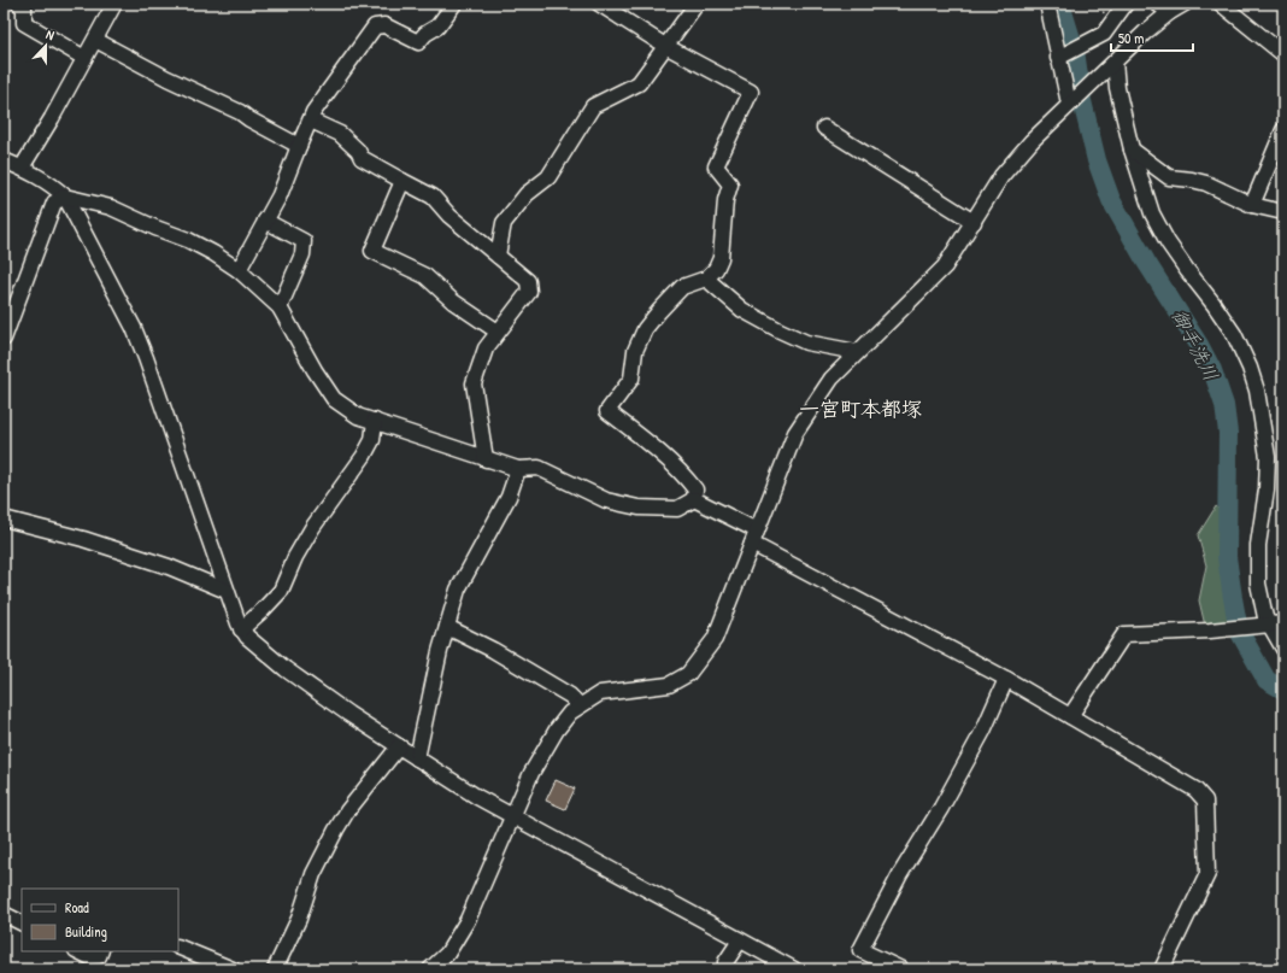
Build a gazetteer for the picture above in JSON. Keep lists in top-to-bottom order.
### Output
{
  "districts": ["一宮町本都塚"],
  "water": ["御手洗川"],
  "legend": ["Road", "Building"],
  "scale_bar": "50 m",
  "north": "top"
}
